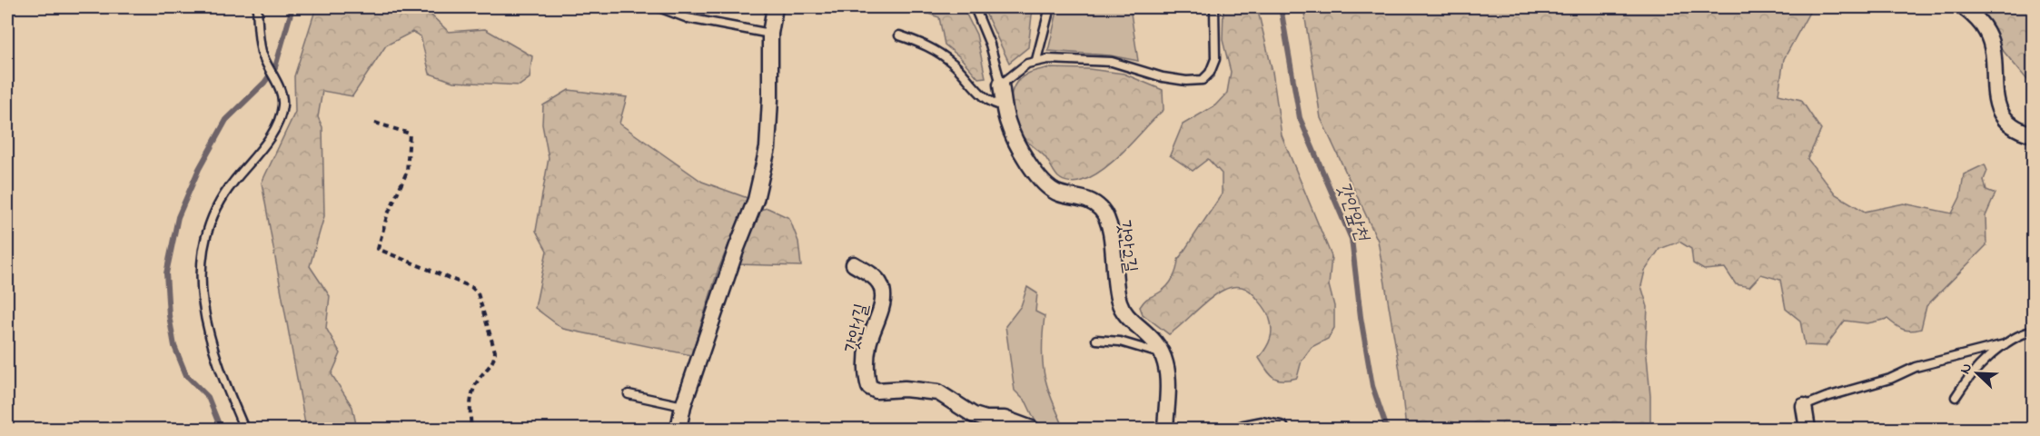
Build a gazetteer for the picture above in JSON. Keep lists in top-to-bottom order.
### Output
{
  "streets": {
    "street": ["갓안2길", "갓안1길"]
  },
  "water": ["갓안앞천"],
  "north": "top left"
}
